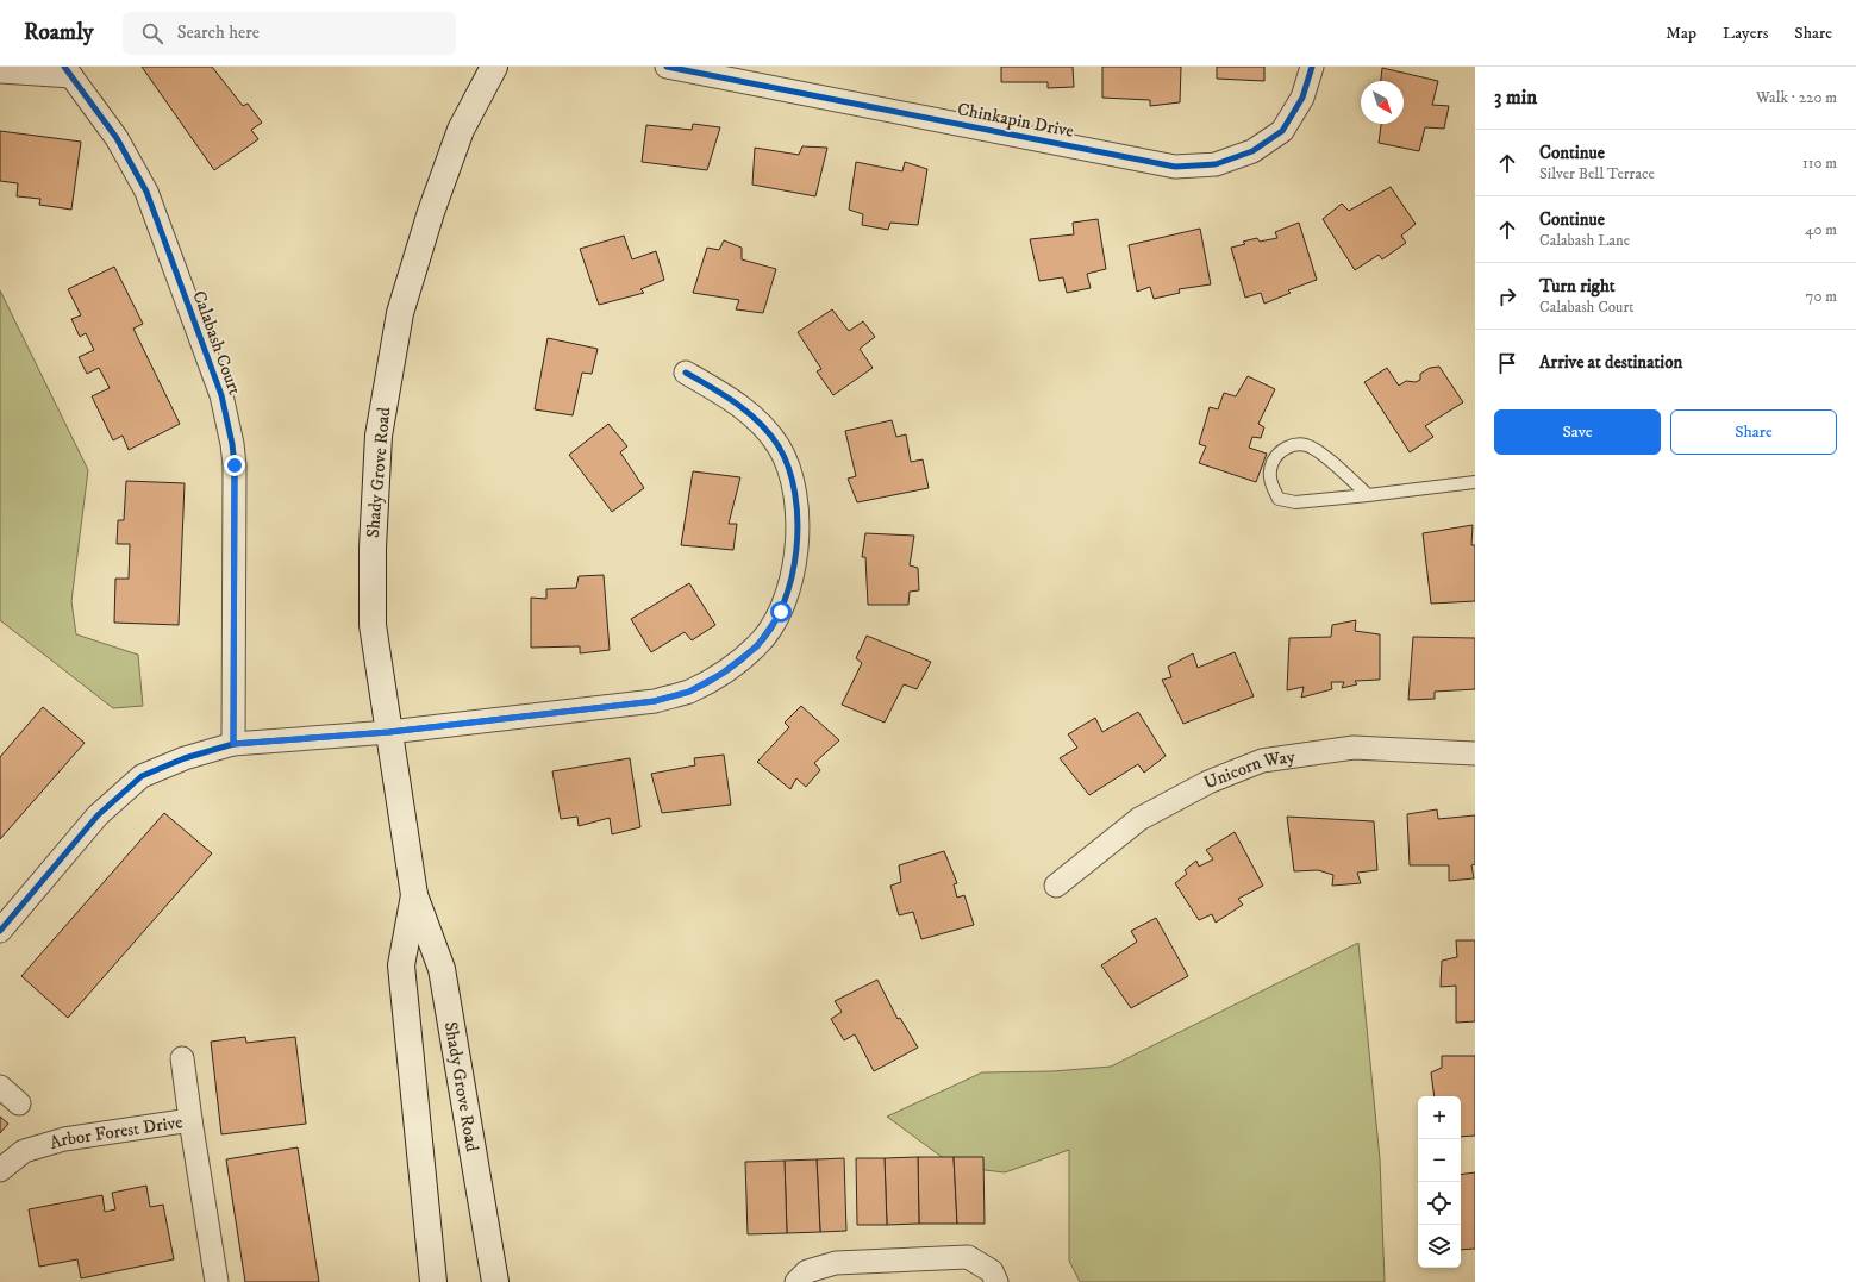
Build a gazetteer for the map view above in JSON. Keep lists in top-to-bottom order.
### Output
{
  "streets": {
    "main road": ["Shady Grove Road"],
    "street": [
      "Chinkapin Drive",
      "Calabash Court",
      "Unicorn Way",
      "Arbor Forest Drive"
    ]
  },
  "north": "bottom right",
  "page": {
    "header": "Roamly",
    "search": "Search here",
    "nav": ["Map", "Layers", "Share"],
    "heading": ["3 min", "Walk · 220 m"],
    "list": [
      ["Continue", "Silver Bell Terrace", "110 m"],
      ["Continue", "Calabash Lane", "40 m"],
      ["Turn right", "Calabash Court", "70 m"],
      "Arrive at destination"
    ],
    "buttons": ["Save", "Share"],
    "map_buttons": ["+", "−"]
  }
}
